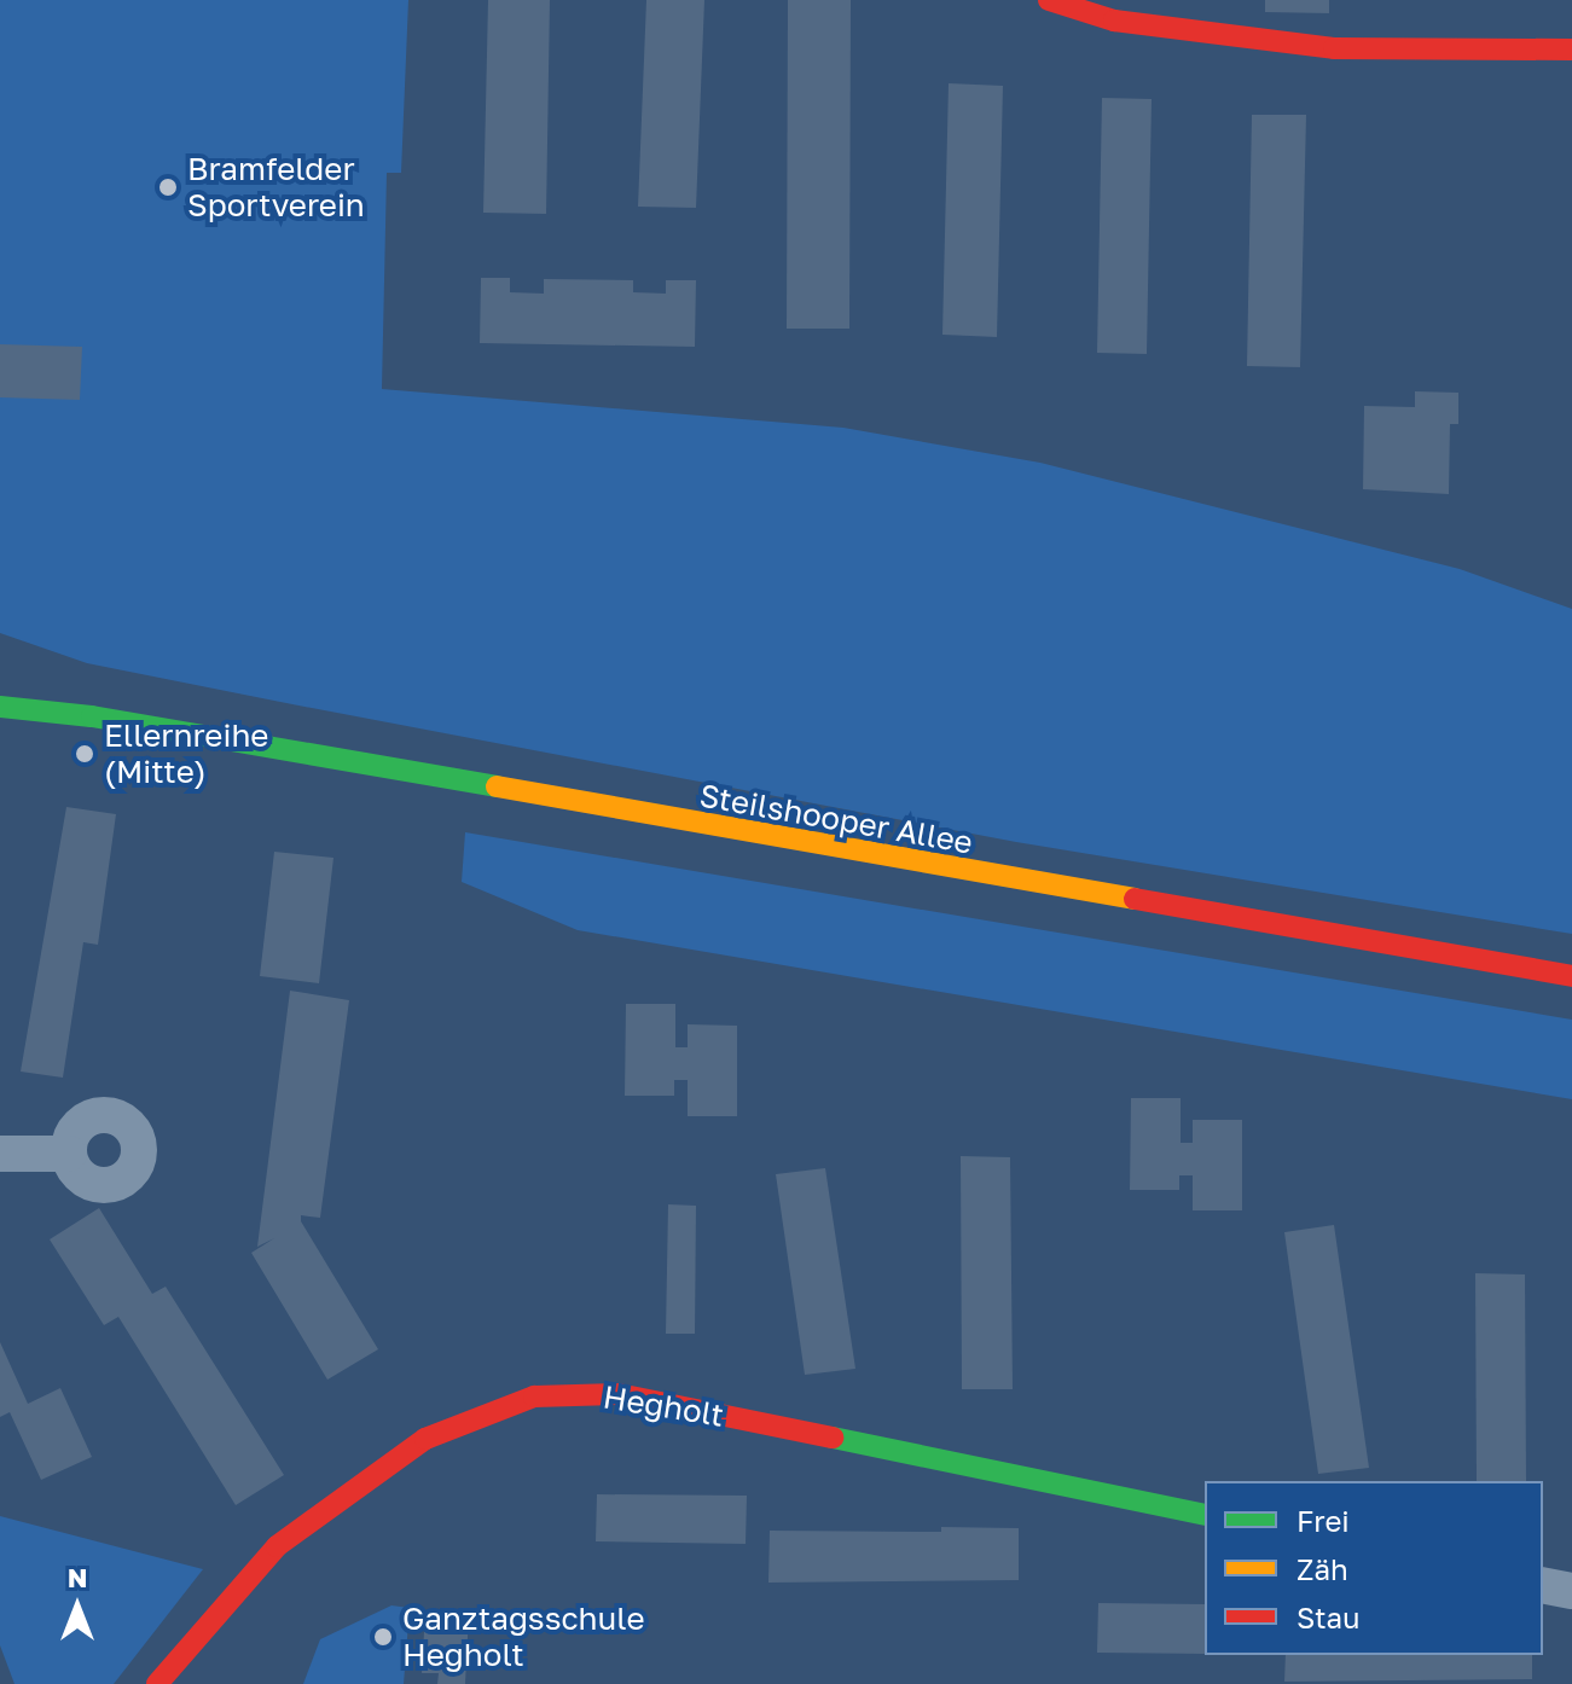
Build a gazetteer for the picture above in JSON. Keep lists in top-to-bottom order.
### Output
{
  "streets": {
    "street": ["Steilshooper Allee", "Hegholt"]
  },
  "places": ["Bramfelder Sportverein", "Ellernreihe (Mitte)", "Ganztagsschule Hegholt"],
  "legend": ["Frei", "Zäh", "Stau"],
  "north": "top"
}
